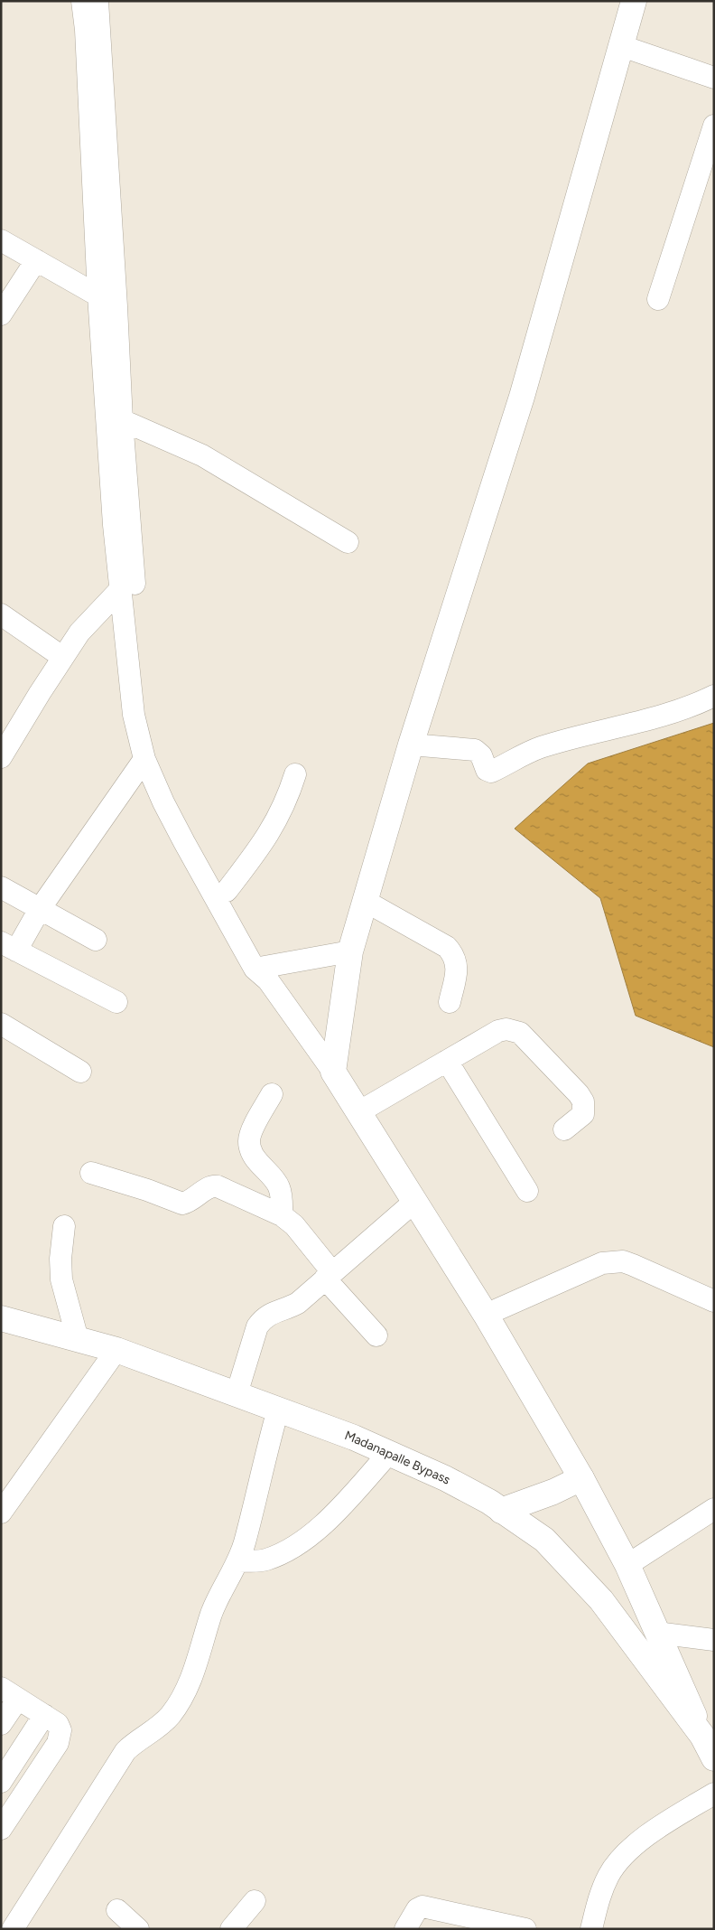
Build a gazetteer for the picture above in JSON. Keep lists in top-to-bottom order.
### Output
{
  "streets": {
    "main road": ["Madanapalle Bypass"]
  }
}
